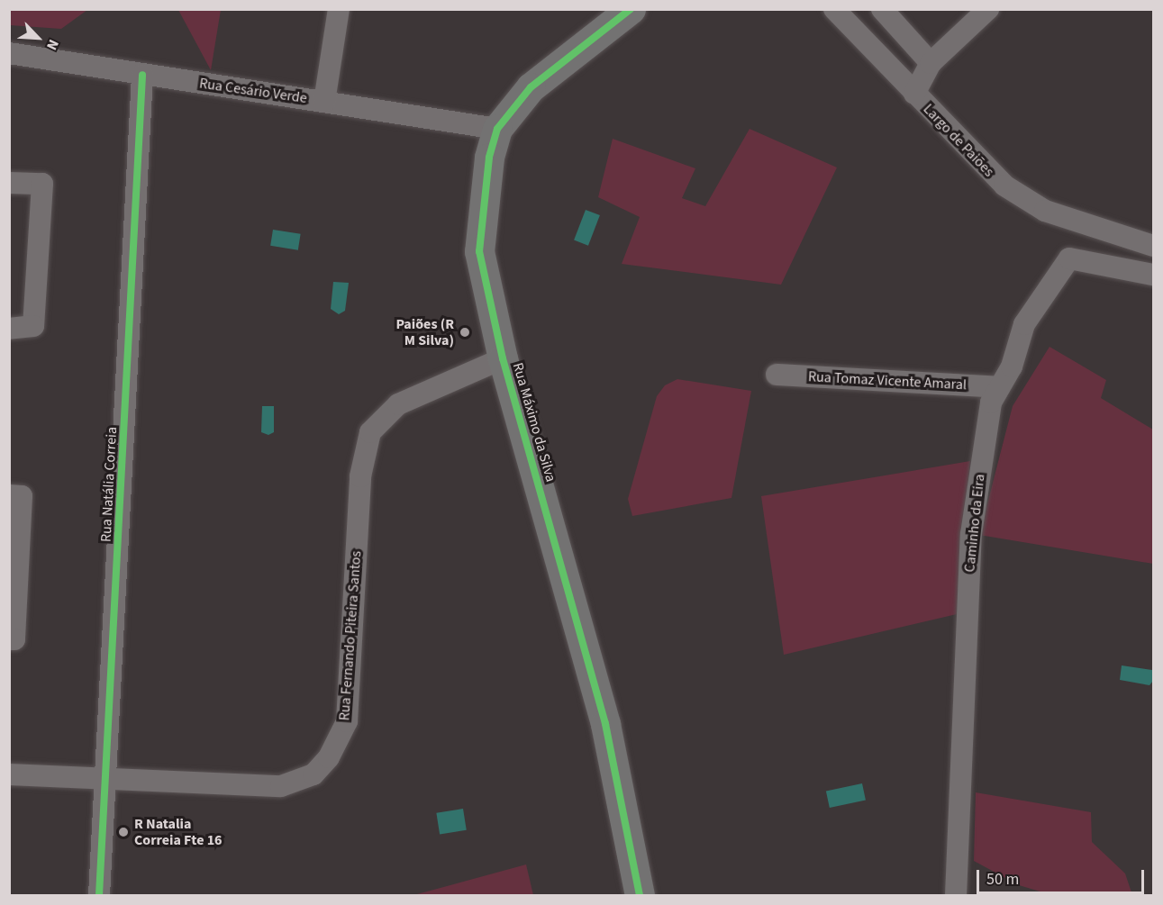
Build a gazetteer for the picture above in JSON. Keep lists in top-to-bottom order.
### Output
{
  "streets": {
    "street": [
      "Rua Cesário Verde",
      "Largo de Paiões",
      "Rua Tomaz Vicente Amaral",
      "Rua Máximo da Silva",
      "Rua Natália Correia",
      "Caminho da Eira",
      "Rua Fernando Piteira Santos"
    ]
  },
  "crossings": [
    ["Rua Cesário Verde", "Rua Máximo da Silva"],
    ["Rua Cesário Verde", "Rua Natália Correia"],
    ["Rua Tomaz Vicente Amaral", "Caminho da Eira"],
    ["Rua Máximo da Silva", "Rua Fernando Piteira Santos"],
    ["Rua Natália Correia", "Rua Fernando Piteira Santos"]
  ],
  "places": ["Paiões (R M Silva)", "R Natalia Correia Fte 16"],
  "scale_bar": "50 m",
  "north": "bottom right"
}
